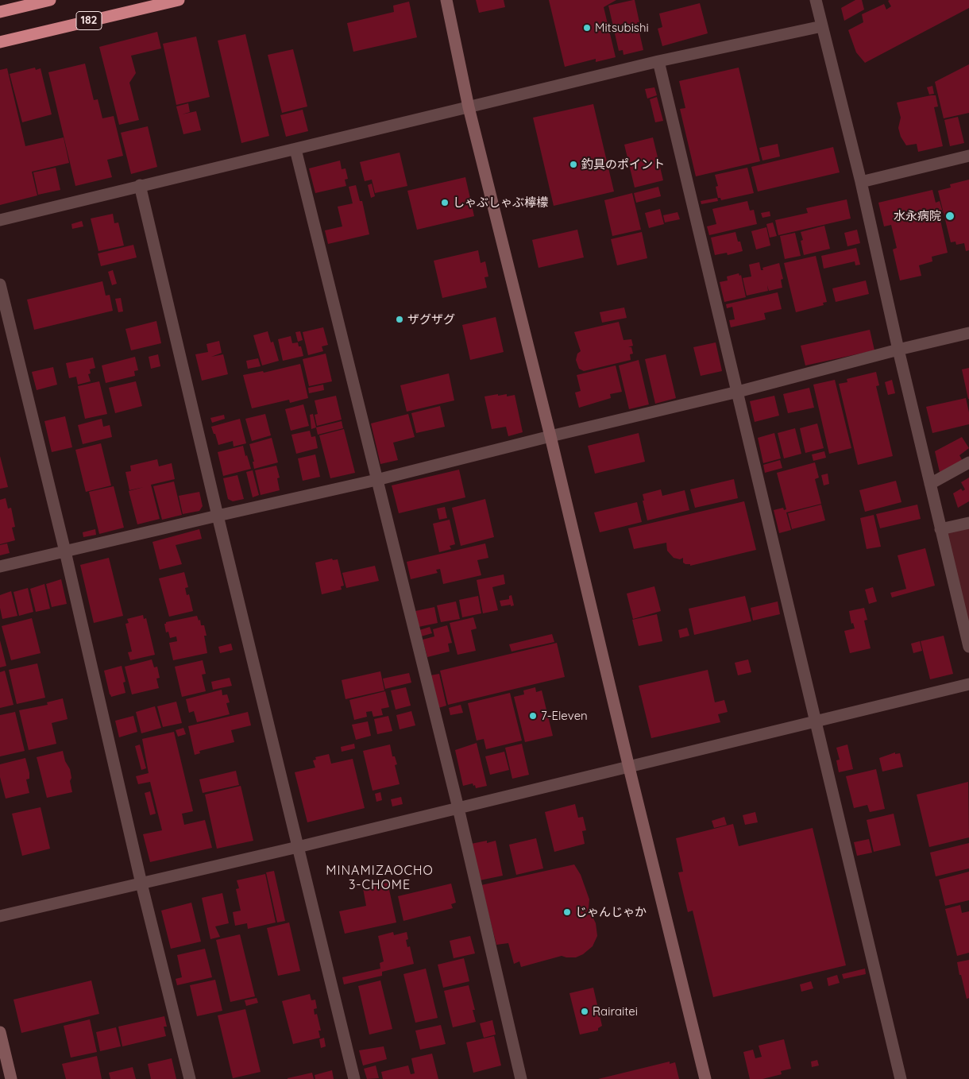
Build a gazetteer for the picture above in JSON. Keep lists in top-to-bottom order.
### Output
{
  "streets": {
    "highway": ["182"]
  },
  "districts": ["MINAMIZAOCHO 3-CHOME"],
  "places": [
    "Mitsubishi",
    "釣具のポイント",
    "しゃぶしゃぶ檸檬",
    "水永病院",
    "ザグザグ",
    "7-Eleven",
    "じゃんじゃか",
    "Rairaitei"
  ]
}
